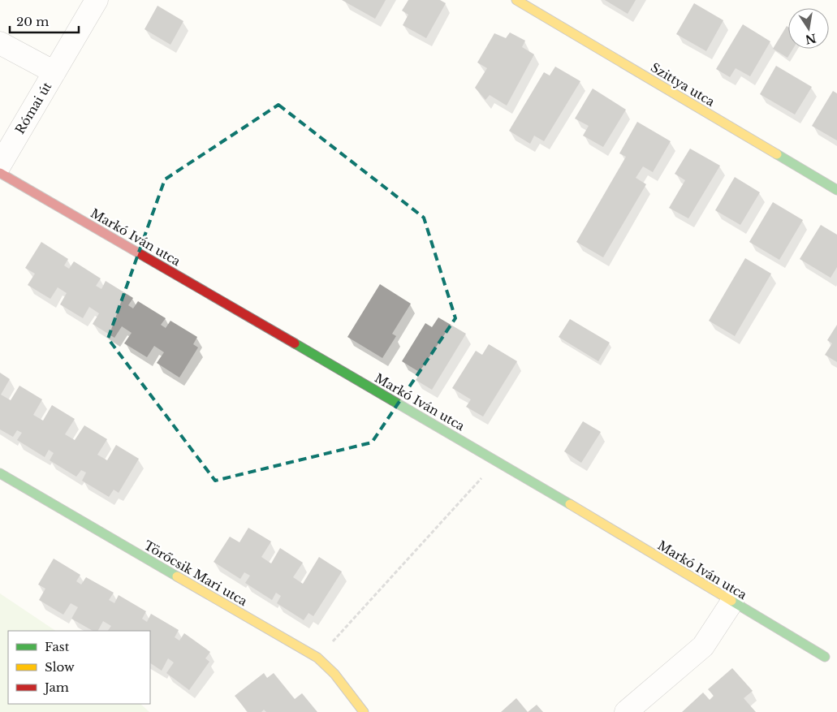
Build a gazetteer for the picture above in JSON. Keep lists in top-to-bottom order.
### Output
{
  "streets": {
    "street": [
      "Szittya utca",
      "Római út",
      "Markó Iván utca",
      "Törőcsik Mari utca"
    ]
  },
  "legend": ["Fast", "Slow", "Jam"],
  "scale_bar": "20 m",
  "north": "bottom"
}
